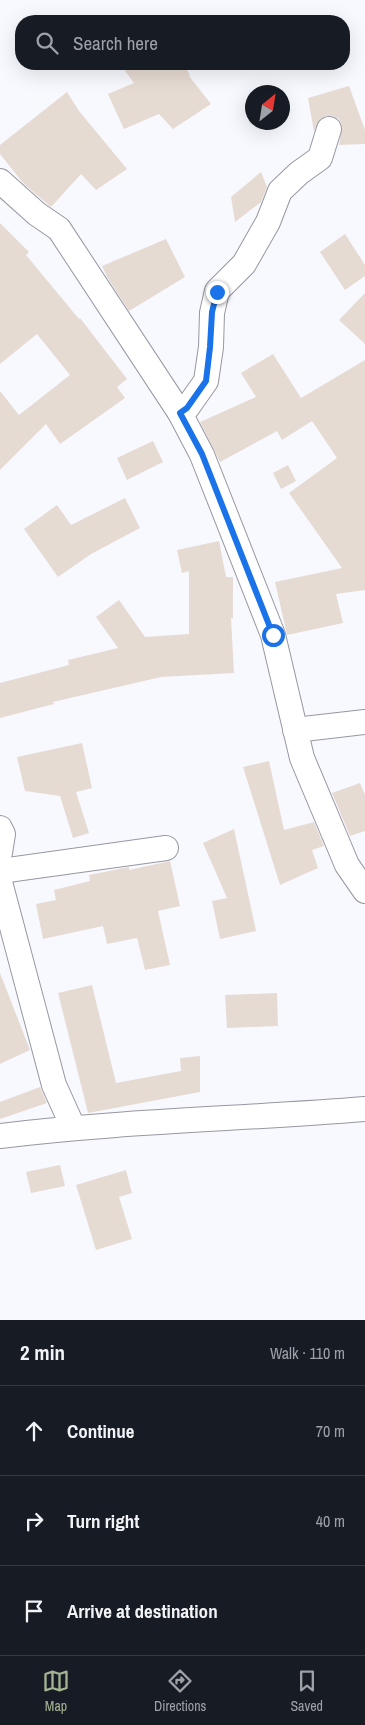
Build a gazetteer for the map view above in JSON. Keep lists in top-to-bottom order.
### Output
{
  "north": "top right",
  "page": {
    "search": "Search here",
    "heading": ["2 min", "Walk · 110 m"],
    "list": [
      ["Continue", "70 m"],
      ["Turn right", "40 m"],
      "Arrive at destination"
    ],
    "nav": ["Map", "Directions", "Saved"]
  }
}
